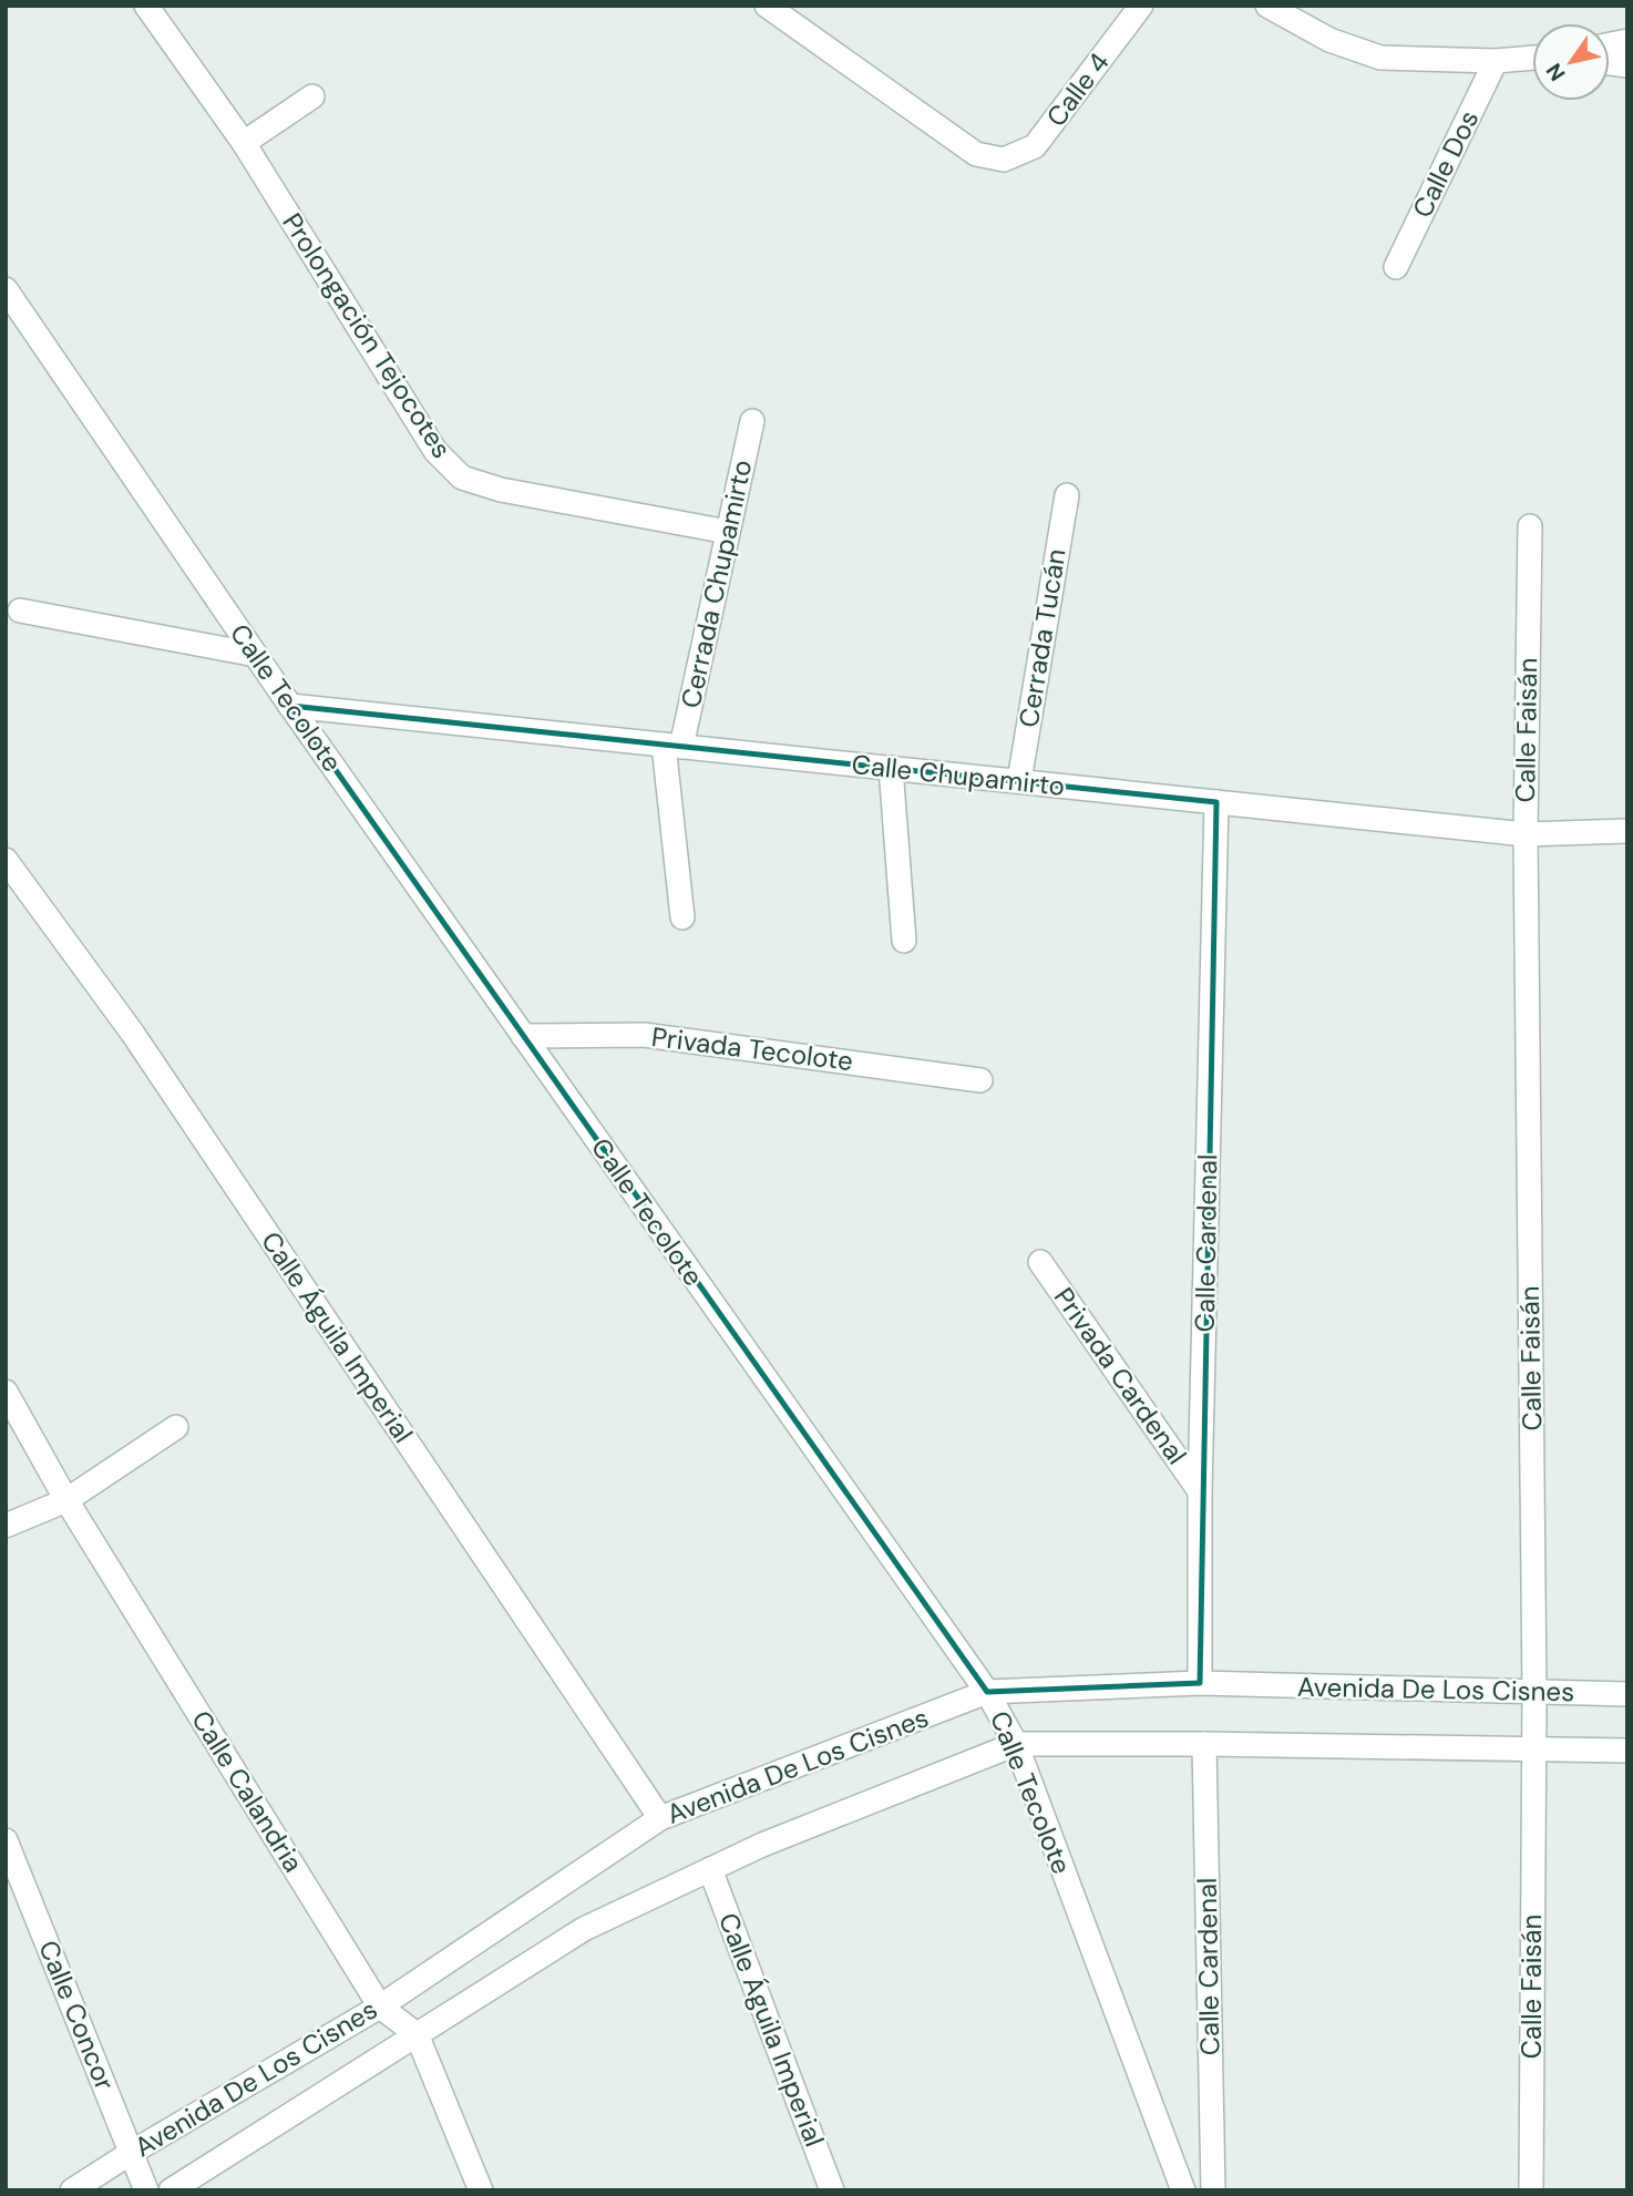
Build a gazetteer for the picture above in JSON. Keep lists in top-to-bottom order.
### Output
{
  "streets": {
    "street": [
      "Calle 4",
      "Calle Dos",
      "Prolongación Tejocotes",
      "Cerrada Chupamirto",
      "Cerrada Tucán",
      "Calle Tecolote",
      "Calle Faisán",
      "Calle Chupamirto",
      "Privada Tecolote",
      "Calle Cardenal",
      "Calle Águila Imperial",
      "Privada Cardenal",
      "Avenida De Los Cisnes",
      "Calle Calandria",
      "Calle Concor"
    ]
  },
  "crossings": [
    ["Prolongación Tejocotes", "Cerrada Chupamirto"],
    ["Cerrada Chupamirto", "Calle Chupamirto"],
    ["Cerrada Tucán", "Calle Chupamirto"],
    ["Calle Tecolote", "Calle Chupamirto"],
    ["Calle Tecolote", "Privada Tecolote"],
    ["Calle Tecolote", "Avenida De Los Cisnes"],
    ["Calle Faisán", "Calle Chupamirto"],
    ["Calle Faisán", "Avenida De Los Cisnes"],
    ["Calle Chupamirto", "Calle Cardenal"],
    ["Calle Cardenal", "Privada Cardenal"],
    ["Calle Cardenal", "Avenida De Los Cisnes"],
    ["Calle Águila Imperial", "Avenida De Los Cisnes"],
    ["Avenida De Los Cisnes", "Calle Calandria"],
    ["Avenida De Los Cisnes", "Calle Concor"]
  ],
  "north": "bottom left"
}
